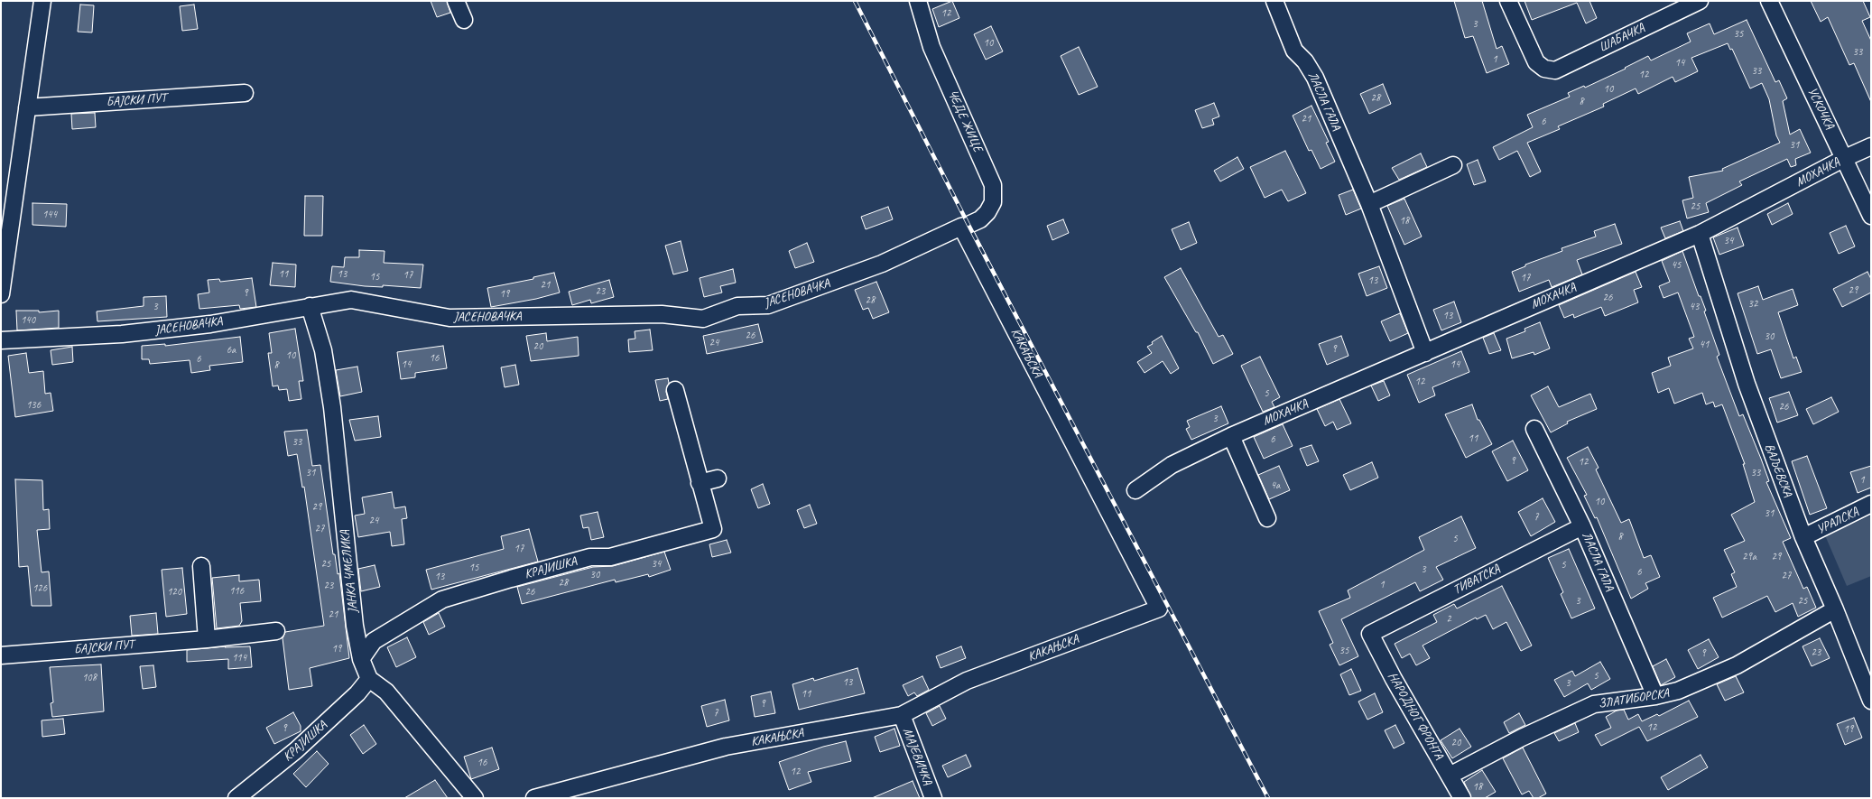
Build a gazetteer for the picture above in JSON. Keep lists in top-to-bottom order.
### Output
{
  "streets": {
    "street": [
      "ШАБАЧКА",
      "БАЈСКИ ПУТ",
      "ЛАСЛА ГАЛА",
      "УСКОЧКА",
      "ЧЕДЕ ЖИЦЕ",
      "МОХАЧКА",
      "ЈАСЕНОВАЧКА",
      "КАКАЊСКА",
      "ВАЉЕВСКА",
      "УРАЛСКА",
      "КРАЈИШКА",
      "ЈАНКА ЧМЕЛИКА",
      "ТИВАТСКА",
      "ЗЛАТИБОРСКА",
      "НАРОДНОГ ФРОНТА",
      "МАЈЕВИЧКА"
    ]
  },
  "crossings": [
    ["ЛАСЛА ГАЛА", "МОХАЧКА"],
    ["ЛАСЛА ГАЛА", "ТИВАТСКА"],
    ["ЛАСЛА ГАЛА", "ЗЛАТИБОРСКА"],
    ["УСКОЧКА", "МОХАЧКА"],
    ["ЧЕДЕ ЖИЦЕ", "ЈАСЕНОВАЧКА"],
    ["ЧЕДЕ ЖИЦЕ", "КАКАЊСКА"],
    ["МОХАЧКА", "ВАЉЕВСКА"],
    ["ЈАСЕНОВАЧКА", "КАКАЊСКА"],
    ["ЈАСЕНОВАЧКА", "ЈАНКА ЧМЕЛИКА"],
    ["КАКАЊСКА", "МАЈЕВИЧКА"],
    ["ВАЉЕВСКА", "УРАЛСКА"],
    ["ВАЉЕВСКА", "ЗЛАТИБОРСКА"],
    ["КРАЈИШКА", "ЈАНКА ЧМЕЛИКА"],
    ["ТИВАТСКА", "НАРОДНОГ ФРОНТА"],
    ["ЗЛАТИБОРСКА", "НАРОДНОГ ФРОНТА"]
  ],
  "house_numbers": [
    "12",
    "3",
    "35",
    "10",
    "33",
    "1",
    "14",
    "33",
    "12",
    "10",
    "28",
    "8",
    "21",
    "6",
    "31",
    "25",
    "144",
    "18",
    "34",
    "45",
    "11",
    "13",
    "17",
    "15",
    "17",
    "13",
    "21",
    "29",
    "23",
    "9",
    "19",
    "26",
    "28",
    "32",
    "3",
    "43",
    "13",
    "140",
    "26",
    "30",
    "24",
    "41",
    "20",
    "9",
    "6a",
    "10",
    "16",
    "6",
    "14",
    "14",
    "8",
    "12",
    "5",
    "136",
    "26",
    "3",
    "11",
    "6",
    "33",
    "9",
    "12",
    "31",
    "33",
    "1",
    "4a",
    "10",
    "29",
    "31",
    "7",
    "24",
    "27",
    "8",
    "5",
    "17",
    "29a",
    "29",
    "25",
    "34",
    "5",
    "15",
    "3",
    "6",
    "30",
    "27",
    "13",
    "28",
    "1",
    "23",
    "126",
    "116",
    "120",
    "26",
    "3",
    "25",
    "21",
    "2",
    "19",
    "35",
    "23",
    "9",
    "114",
    "5",
    "108",
    "13",
    "3",
    "11",
    "9",
    "7",
    "12",
    "9",
    "19",
    "20",
    "16",
    "12",
    "18"
  ]
}
